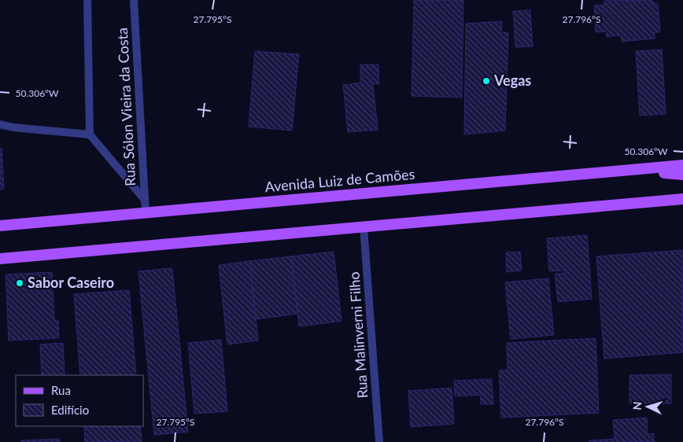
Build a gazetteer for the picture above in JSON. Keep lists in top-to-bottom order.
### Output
{
  "streets": {
    "main road": ["Avenida Luiz de Camões"],
    "street": ["Rua Sólon Vieira da Costa", "Rua Malinverni Filho"]
  },
  "crossings": [
    ["Rua Sólon Vieira da Costa", "Avenida Luiz de Camões"]
  ],
  "places": ["Vegas", "Sabor Caseiro"],
  "legend": ["Rua", "Edifício"],
  "north": "left",
  "coordinates": ["27.795°S", "27.796°S", "50.306°W"]
}
